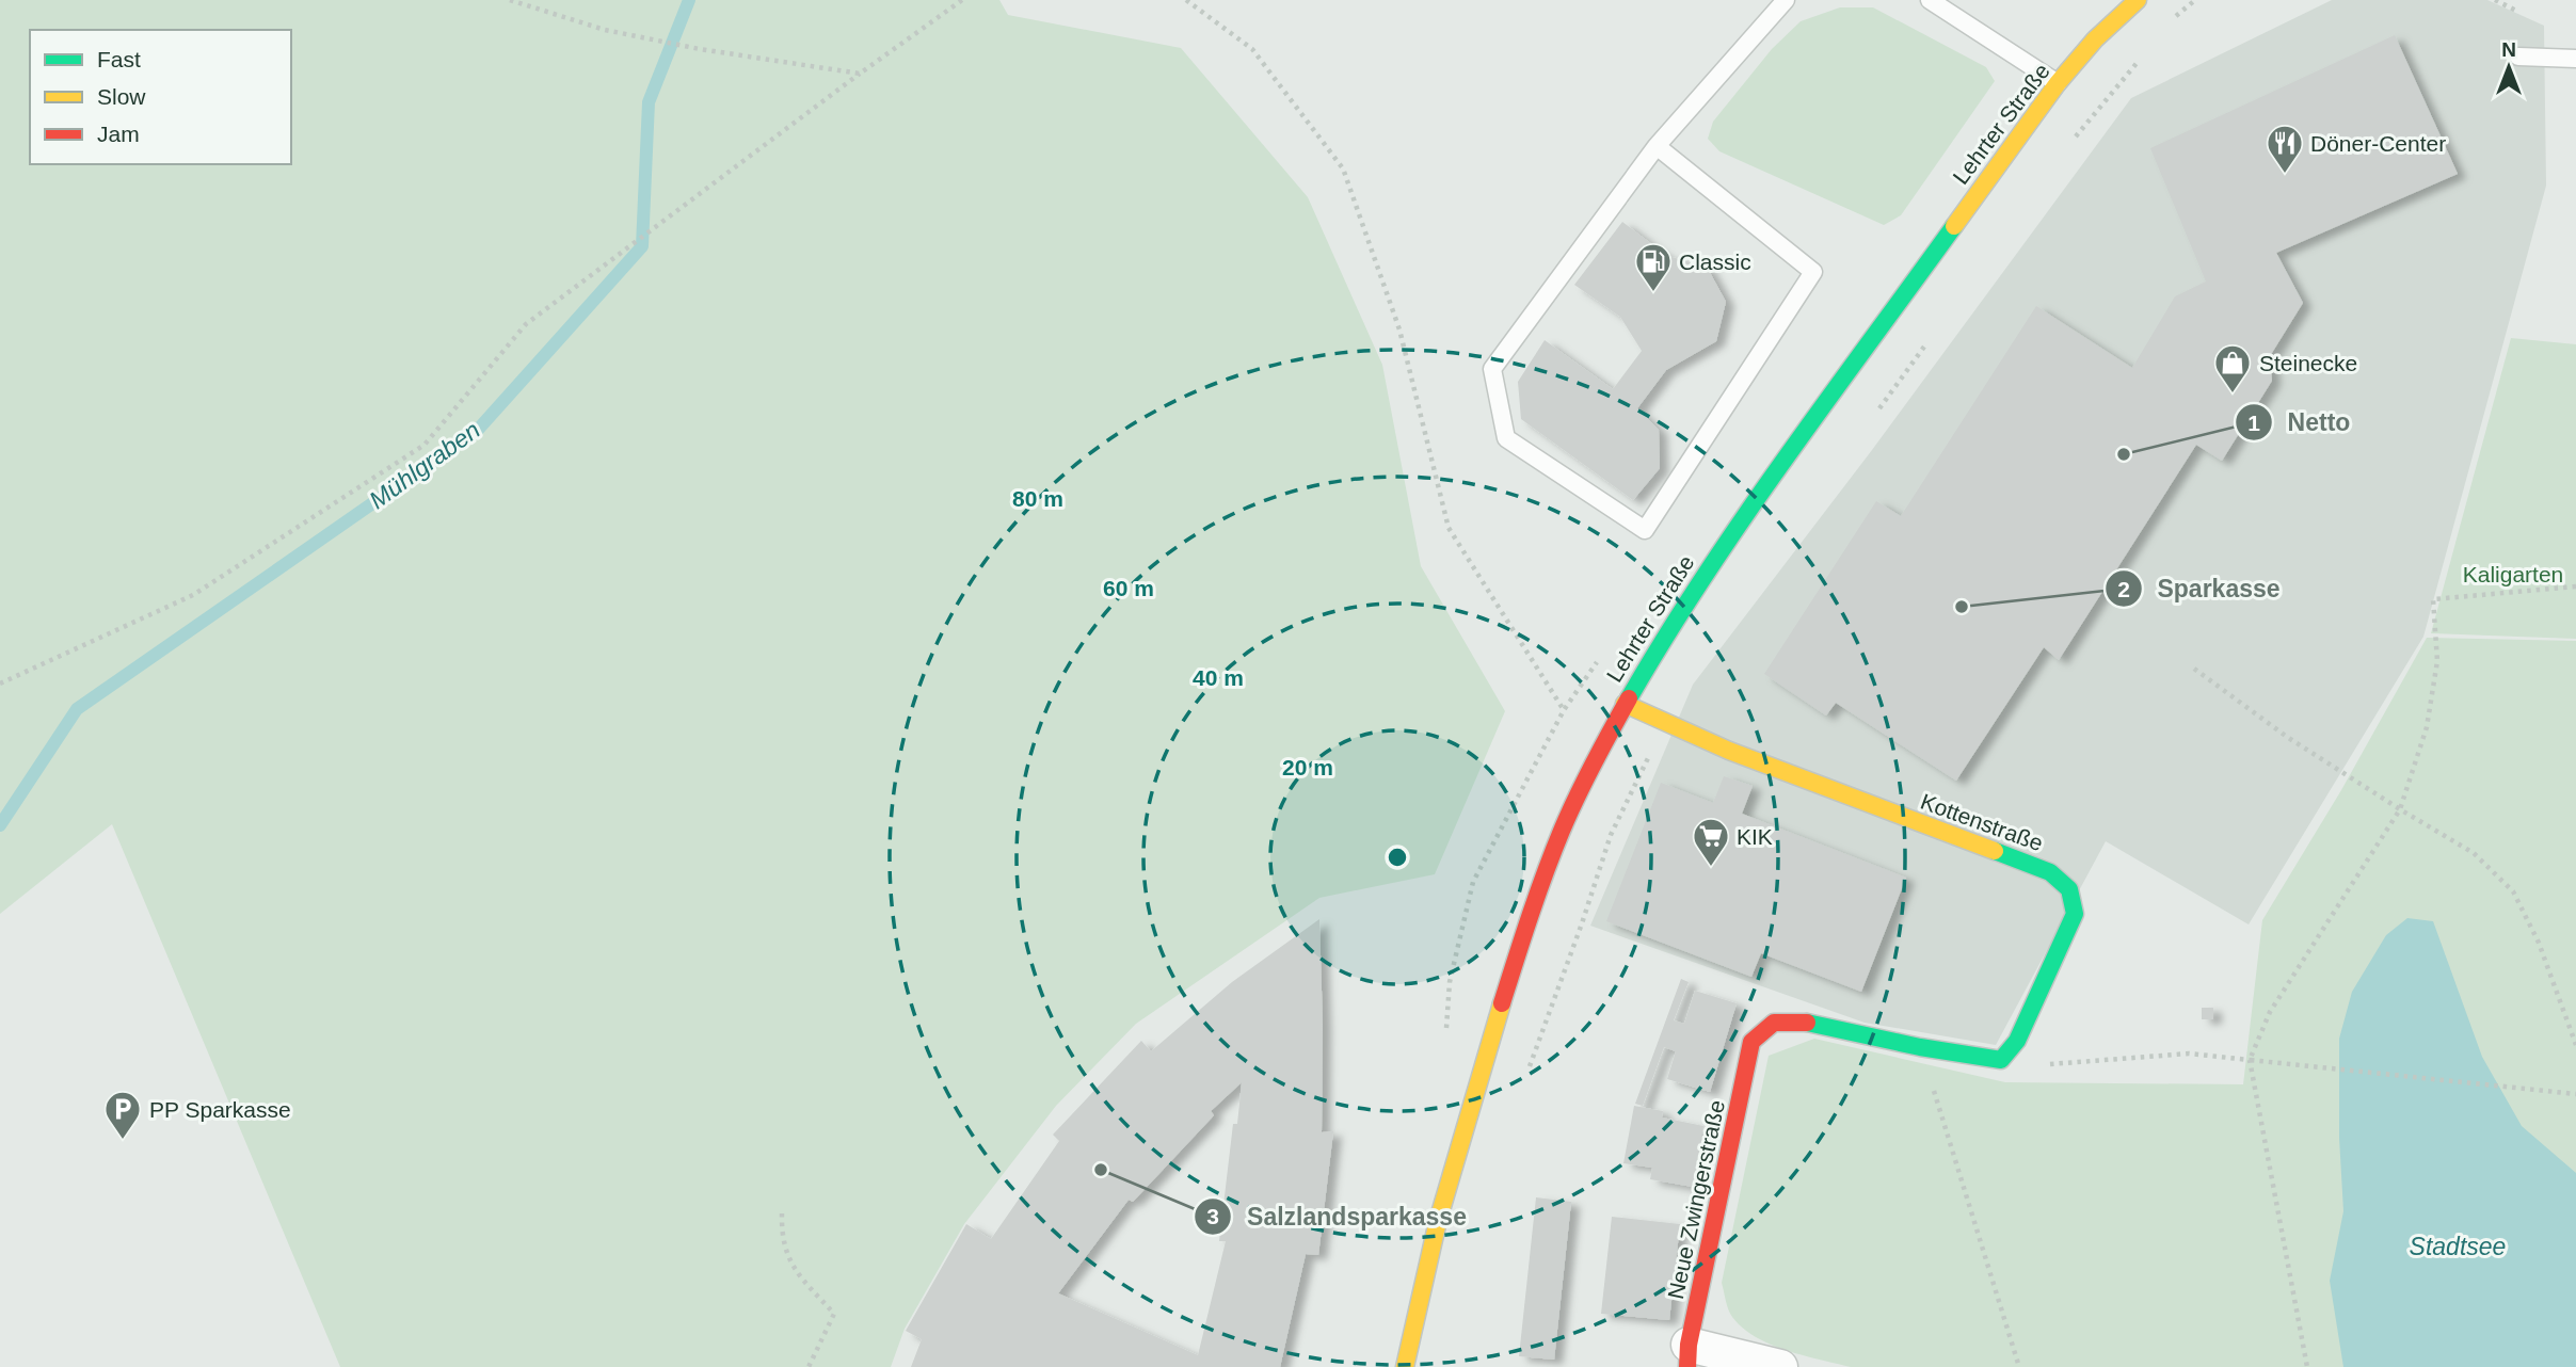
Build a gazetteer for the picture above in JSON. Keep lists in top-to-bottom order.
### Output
{
  "streets": {
    "main road": ["Lehrter Straße", "Kottenstraße", "Neue Zwingerstraße"]
  },
  "crossings": [
    ["Lehrter Straße", "Kottenstraße"]
  ],
  "water": ["Mühlgraben", "Stadtsee"],
  "parks": ["Kaligarten"],
  "places": {
    "restaurant": ["Döner-Center"],
    "fuel station": ["Classic"],
    "shop": ["Steinecke"],
    "other": ["Netto", "Sparkasse", "Salzlandsparkasse"],
    "supermarket": ["KIK"],
    "parking": ["PP Sparkasse"]
  },
  "legend": ["Fast", "Slow", "Jam"],
  "north": "top",
  "rings": [
    "80 m",
    "60 m",
    "40 m",
    "20 m"
  ]
}
